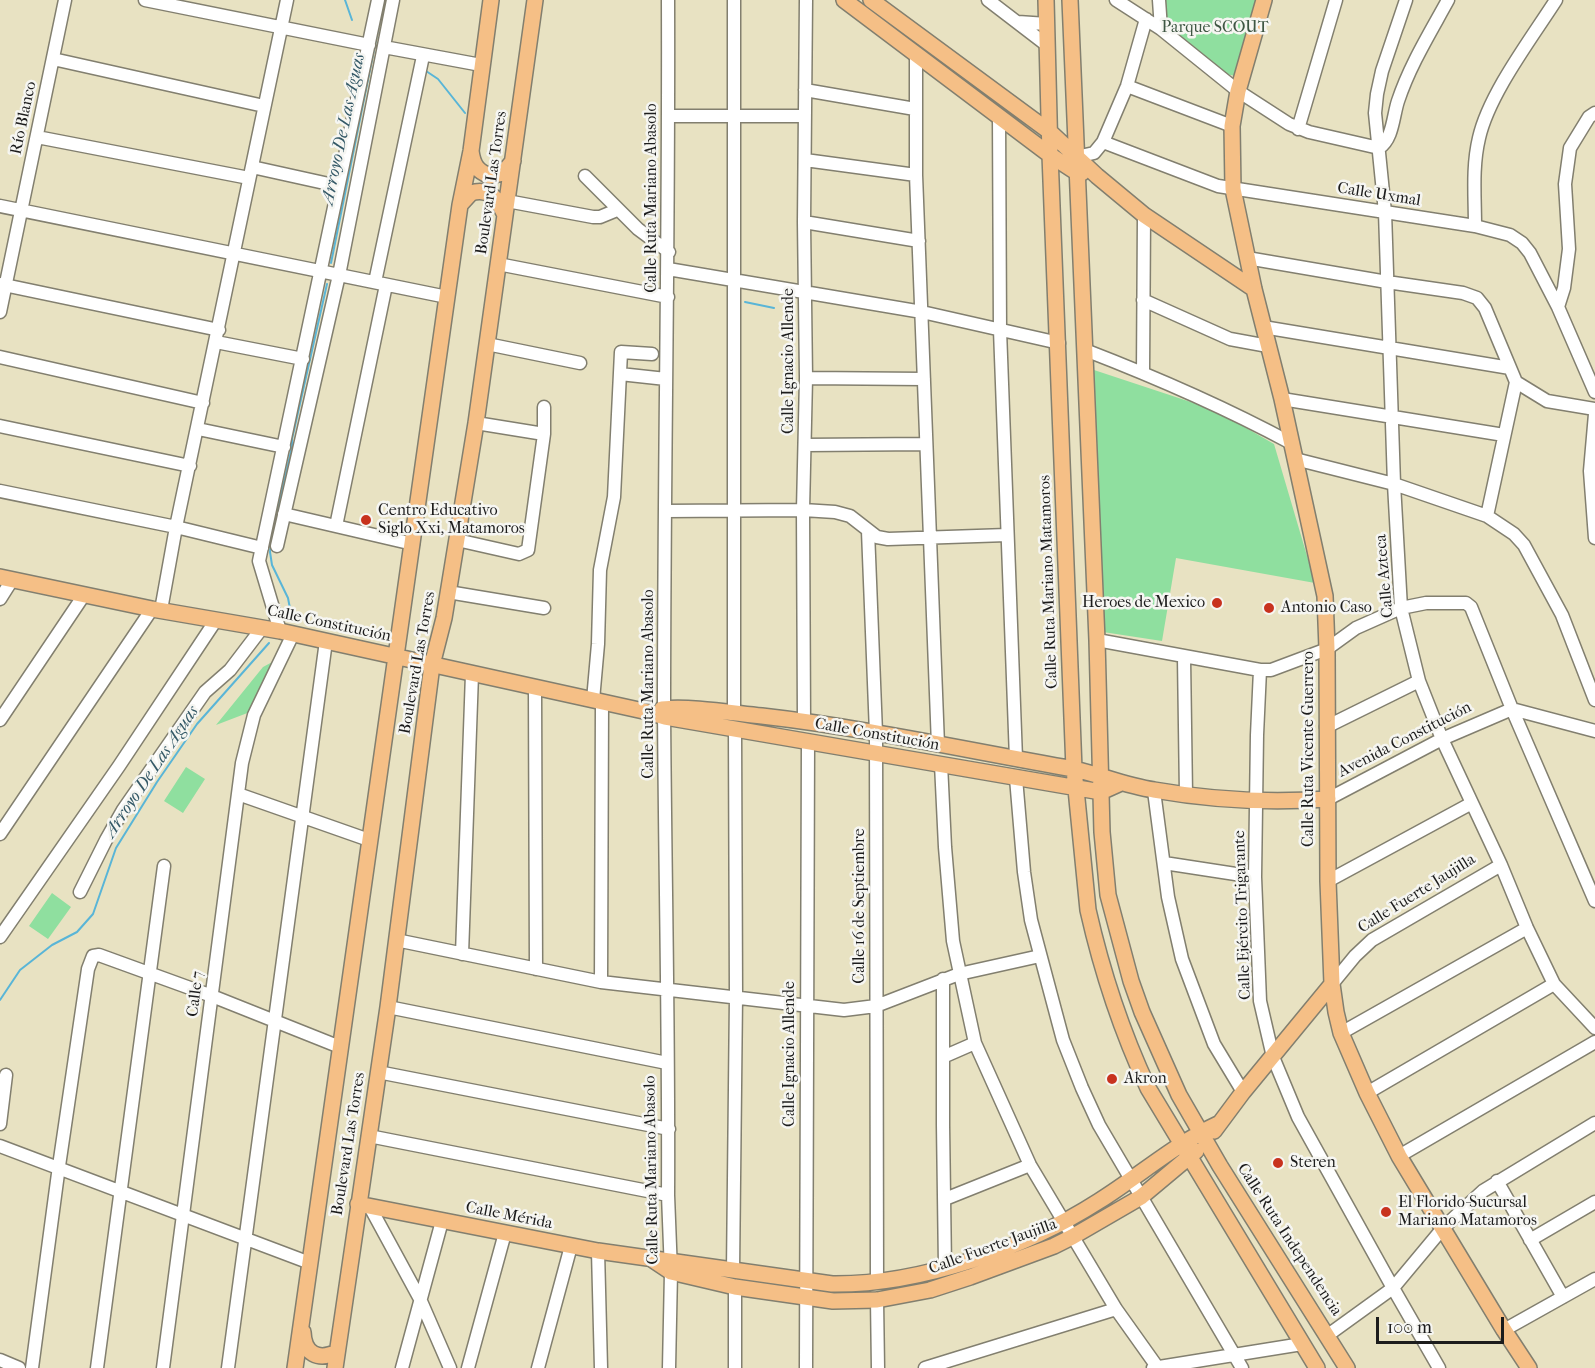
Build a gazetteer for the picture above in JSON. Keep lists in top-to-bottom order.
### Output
{
  "streets": {
    "main road": [
      "Boulevard Las Torres",
      "Calle Ruta Mariano Matamoros",
      "Calle Constitución",
      "Avenida Constitución",
      "Calle Ruta Vicente Guerrero",
      "Calle Fuerte Jaujilla",
      "Calle Mérida",
      "Calle Ruta Independencia"
    ],
    "street": [
      "Río Blanco",
      "Calle Uxmal",
      "Calle Ruta Mariano Abasolo",
      "Calle Ignacio Allende",
      "Calle Azteca",
      "Calle 16 de Septiembre",
      "Calle Ejército Trigarante",
      "Calle 7"
    ]
  },
  "crossings": [
    ["Boulevard Las Torres", "Calle Constitución"],
    ["Boulevard Las Torres", "Calle Mérida"],
    ["Calle Uxmal", "Calle Azteca"],
    ["Calle Uxmal", "Calle Ruta Vicente Guerrero"],
    ["Calle Ruta Mariano Abasolo", "Calle Constitución"],
    ["Calle Ruta Mariano Abasolo", "Calle Fuerte Jaujilla"],
    ["Calle Ruta Mariano Abasolo", "Calle Mérida"],
    ["Calle Ignacio Allende", "Calle Constitución"],
    ["Calle Ignacio Allende", "Calle Fuerte Jaujilla"],
    ["Calle Azteca", "Avenida Constitución"],
    ["Calle Azteca", "Calle Fuerte Jaujilla"],
    ["Calle Ruta Mariano Matamoros", "Calle Constitución"],
    ["Calle Ruta Mariano Matamoros", "Calle Fuerte Jaujilla"],
    ["Calle Constitución", "Avenida Constitución"],
    ["Calle Constitución", "Calle 16 de Septiembre"],
    ["Calle Constitución", "Calle 7"],
    ["Avenida Constitución", "Calle Ruta Vicente Guerrero"],
    ["Avenida Constitución", "Calle Ejército Trigarante"],
    ["Calle Ruta Vicente Guerrero", "Calle Fuerte Jaujilla"],
    ["Calle Fuerte Jaujilla", "Calle 16 de Septiembre"],
    ["Calle Fuerte Jaujilla", "Calle Ejército Trigarante"],
    ["Calle Fuerte Jaujilla", "Calle Mérida"],
    ["Calle Fuerte Jaujilla", "Calle Ruta Independencia"]
  ],
  "water": ["Arroyo De Las Aguas"],
  "parks": ["Parque SCOUT"],
  "places": [
    "Centro Educativo Siglo Xxi, Matamoros",
    "Heroes de Mexico",
    "Antonio Caso",
    "Akron",
    "Steren",
    "El Florido-Sucursal Mariano Matamoros"
  ],
  "scale_bar": "100 m"
}
